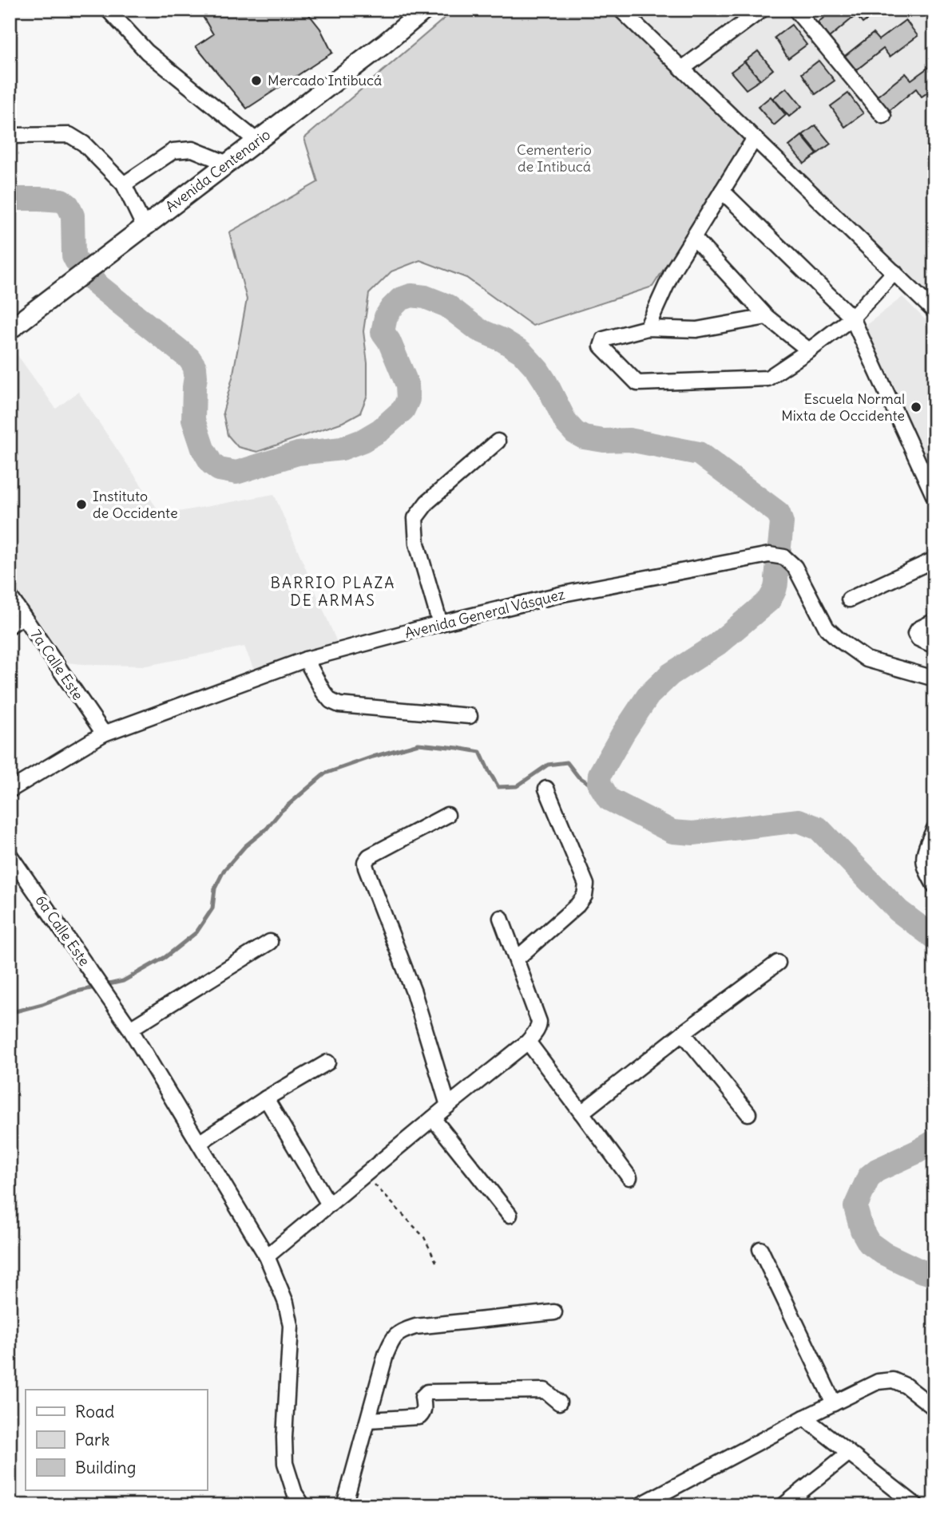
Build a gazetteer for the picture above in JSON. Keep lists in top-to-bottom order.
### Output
{
  "streets": {
    "main road": ["Avenida Centenario"],
    "street": ["Avenida General Vásquez", "7a Calle Este", "6a Calle Este"]
  },
  "crossings": [
    ["Avenida General Vásquez", "7a Calle Este"]
  ],
  "districts": ["BARRIO PLAZA DE ARMAS"],
  "parks": ["Cementerio de Intibucá"],
  "places": ["Mercado Intibucá", "Escuela Normal Mixta de Occidente", "Instituto de Occidente"],
  "legend": ["Road", "Park", "Building"]
}
